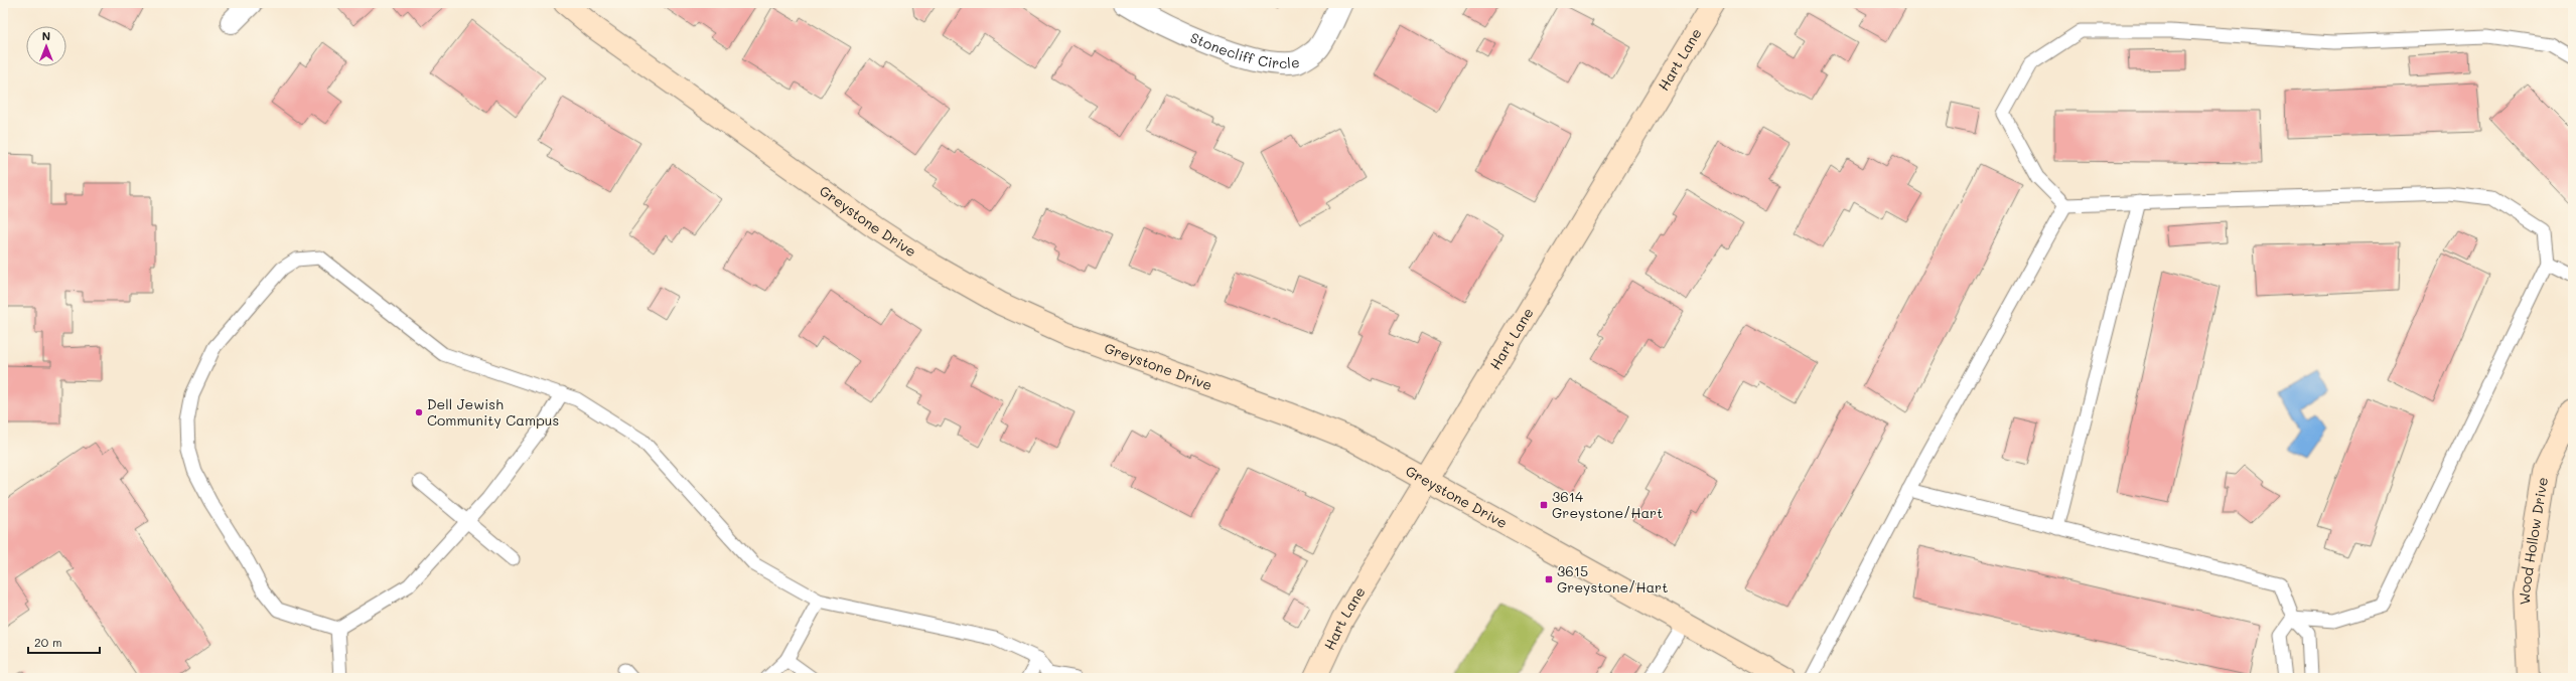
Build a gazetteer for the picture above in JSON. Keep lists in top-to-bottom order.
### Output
{
  "streets": {
    "street": [
      "Stonecliff Circle",
      "Hart Lane",
      "Greystone Drive",
      "Wood Hollow Drive"
    ]
  },
  "crossings": [
    ["Hart Lane", "Greystone Drive"]
  ],
  "places": {
    "other": ["Dell Jewish Community Campus"],
    "transit": ["3614 Greystone/Hart", "3615 Greystone/Hart"]
  },
  "scale_bar": "20 m",
  "north": "top"
}
